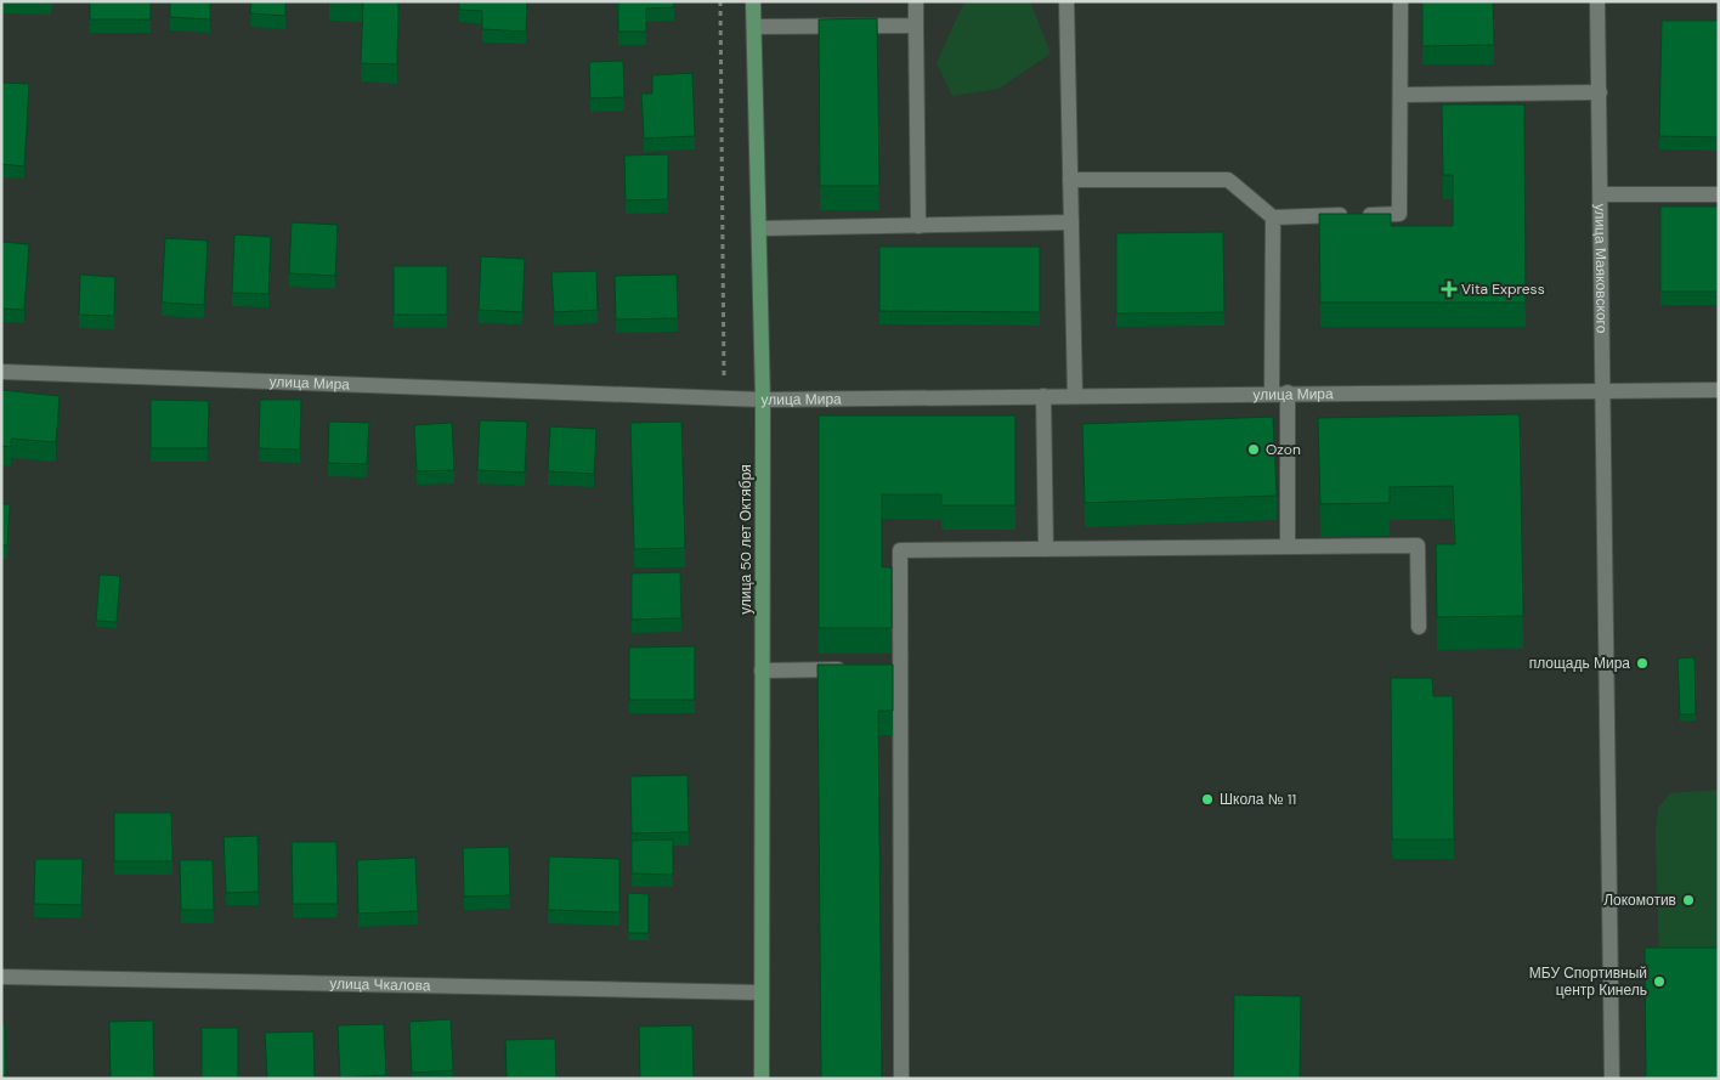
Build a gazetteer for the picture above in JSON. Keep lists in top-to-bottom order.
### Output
{
  "streets": {
    "main road": ["улица 50 лет Октября"],
    "street": ["улица Маяковского", "улица Мира", "улица Чкалова"]
  },
  "crossings": [
    ["улица Маяковского", "улица Мира"],
    ["улица Мира", "улица 50 лет Октября"],
    ["улица 50 лет Октября", "улица Чкалова"]
  ],
  "places": {
    "health": ["Vita Express"],
    "other": [
      "Ozon",
      "площадь Мира",
      "Школа № 11",
      "Локомотив",
      "МБУ Спортивный центр Кинель"
    ]
  }
}
